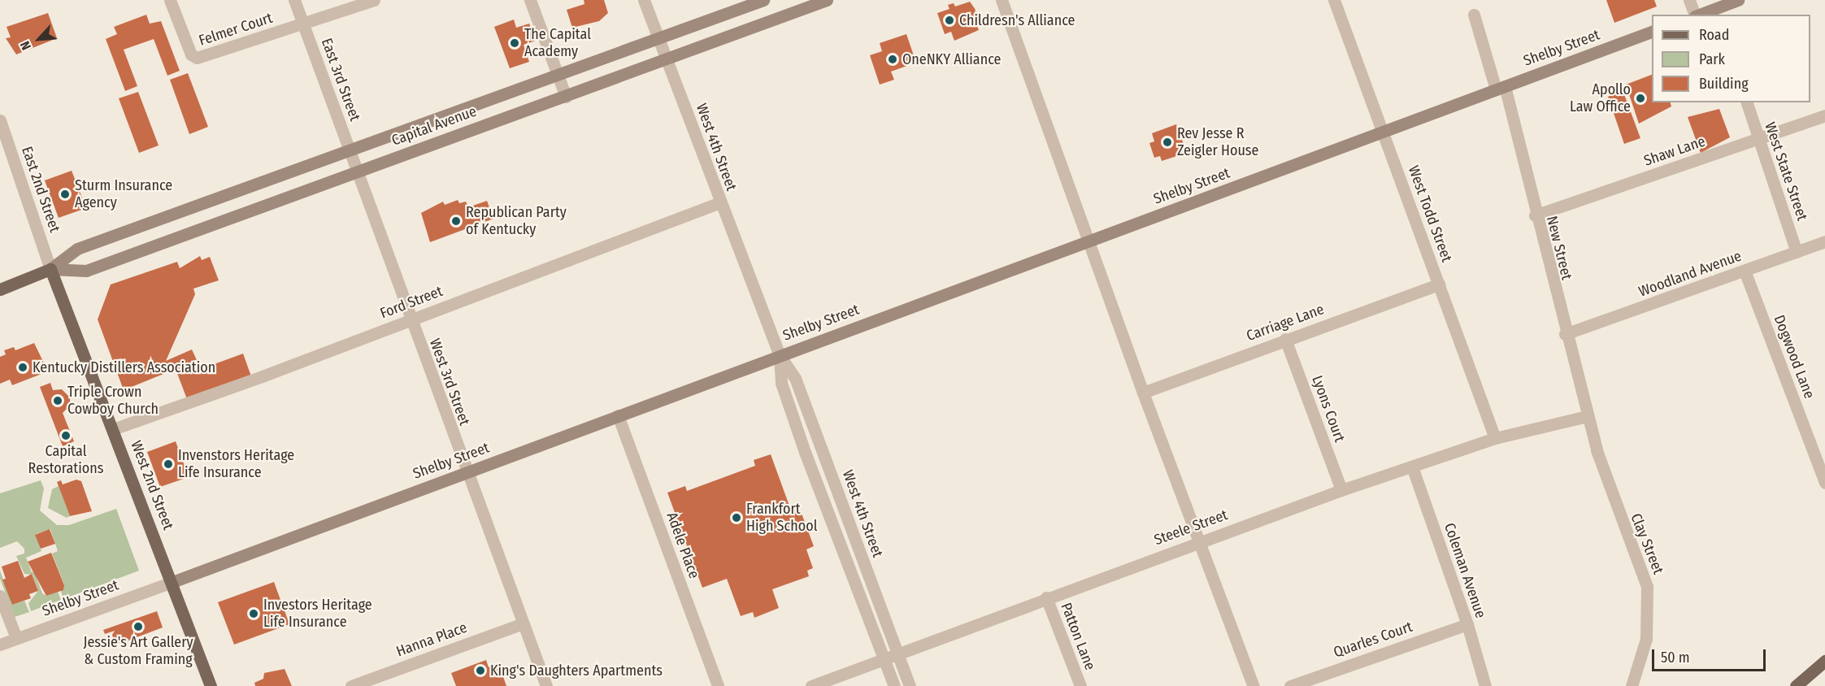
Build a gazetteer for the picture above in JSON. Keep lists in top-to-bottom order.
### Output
{
  "streets": {
    "main road": ["Capital Avenue", "West 2nd Street"],
    "street": [
      "Felmer Court",
      "Shelby Street",
      "East 3rd Street",
      "West 4th Street",
      "Shaw Lane",
      "West State Street",
      "East 2nd Street",
      "West Todd Street",
      "New Street",
      "Woodland Avenue",
      "Ford Street",
      "Carriage Lane",
      "Dogwood Lane",
      "West 3rd Street",
      "Lyons Court",
      "Steele Street",
      "Clay Street",
      "Adele Place",
      "Coleman Avenue",
      "Patton Lane",
      "Hanna Place",
      "Quarles Court"
    ]
  },
  "crossings": [
    ["Felmer Court", "East 3rd Street"],
    ["Shelby Street", "West 4th Street"],
    ["Shelby Street", "West Todd Street"],
    ["Shelby Street", "New Street"],
    ["Shelby Street", "West 3rd Street"],
    ["Shelby Street", "West 2nd Street"],
    ["Shelby Street", "Adele Place"],
    ["East 3rd Street", "Capital Avenue"],
    ["East 3rd Street", "West 3rd Street"],
    ["Capital Avenue", "West 4th Street"],
    ["Capital Avenue", "East 2nd Street"],
    ["Capital Avenue", "West 3rd Street"],
    ["Capital Avenue", "West 2nd Street"],
    ["West 4th Street", "Ford Street"],
    ["West 4th Street", "Steele Street"],
    ["Shaw Lane", "West State Street"],
    ["Shaw Lane", "New Street"],
    ["West State Street", "Woodland Avenue"],
    ["East 2nd Street", "West 2nd Street"],
    ["West Todd Street", "Carriage Lane"],
    ["West Todd Street", "Steele Street"],
    ["New Street", "Woodland Avenue"],
    ["New Street", "Steele Street"],
    ["New Street", "Clay Street"],
    ["Woodland Avenue", "Dogwood Lane"],
    ["Ford Street", "West 3rd Street"],
    ["Ford Street", "West 2nd Street"],
    ["Carriage Lane", "Lyons Court"],
    ["West 3rd Street", "Hanna Place"],
    ["Lyons Court", "Steele Street"],
    ["Steele Street", "Clay Street"],
    ["Steele Street", "Coleman Avenue"],
    ["Steele Street", "Patton Lane"],
    ["Coleman Avenue", "Quarles Court"]
  ],
  "places": [
    "Childresn's Alliance",
    "The Capital Academy",
    "OneNKY Alliance",
    "Apollo Law Office",
    "Rev Jesse R Zeigler House",
    "Sturm Insurance Agency",
    "Republican Party of Kentucky",
    "Kentucky Distillers Association",
    "Triple Crown Cowboy Church",
    "Capital Restorations",
    "Invenstors Heritage Life Insurance",
    "Frankfort High School",
    "Investors Heritage Life Insurance",
    "Jessie's Art Gallery & Custom Framing",
    "King's Daughters Apartments"
  ],
  "legend": ["Road", "Park", "Building"],
  "scale_bar": "50 m",
  "north": "bottom left"
}
